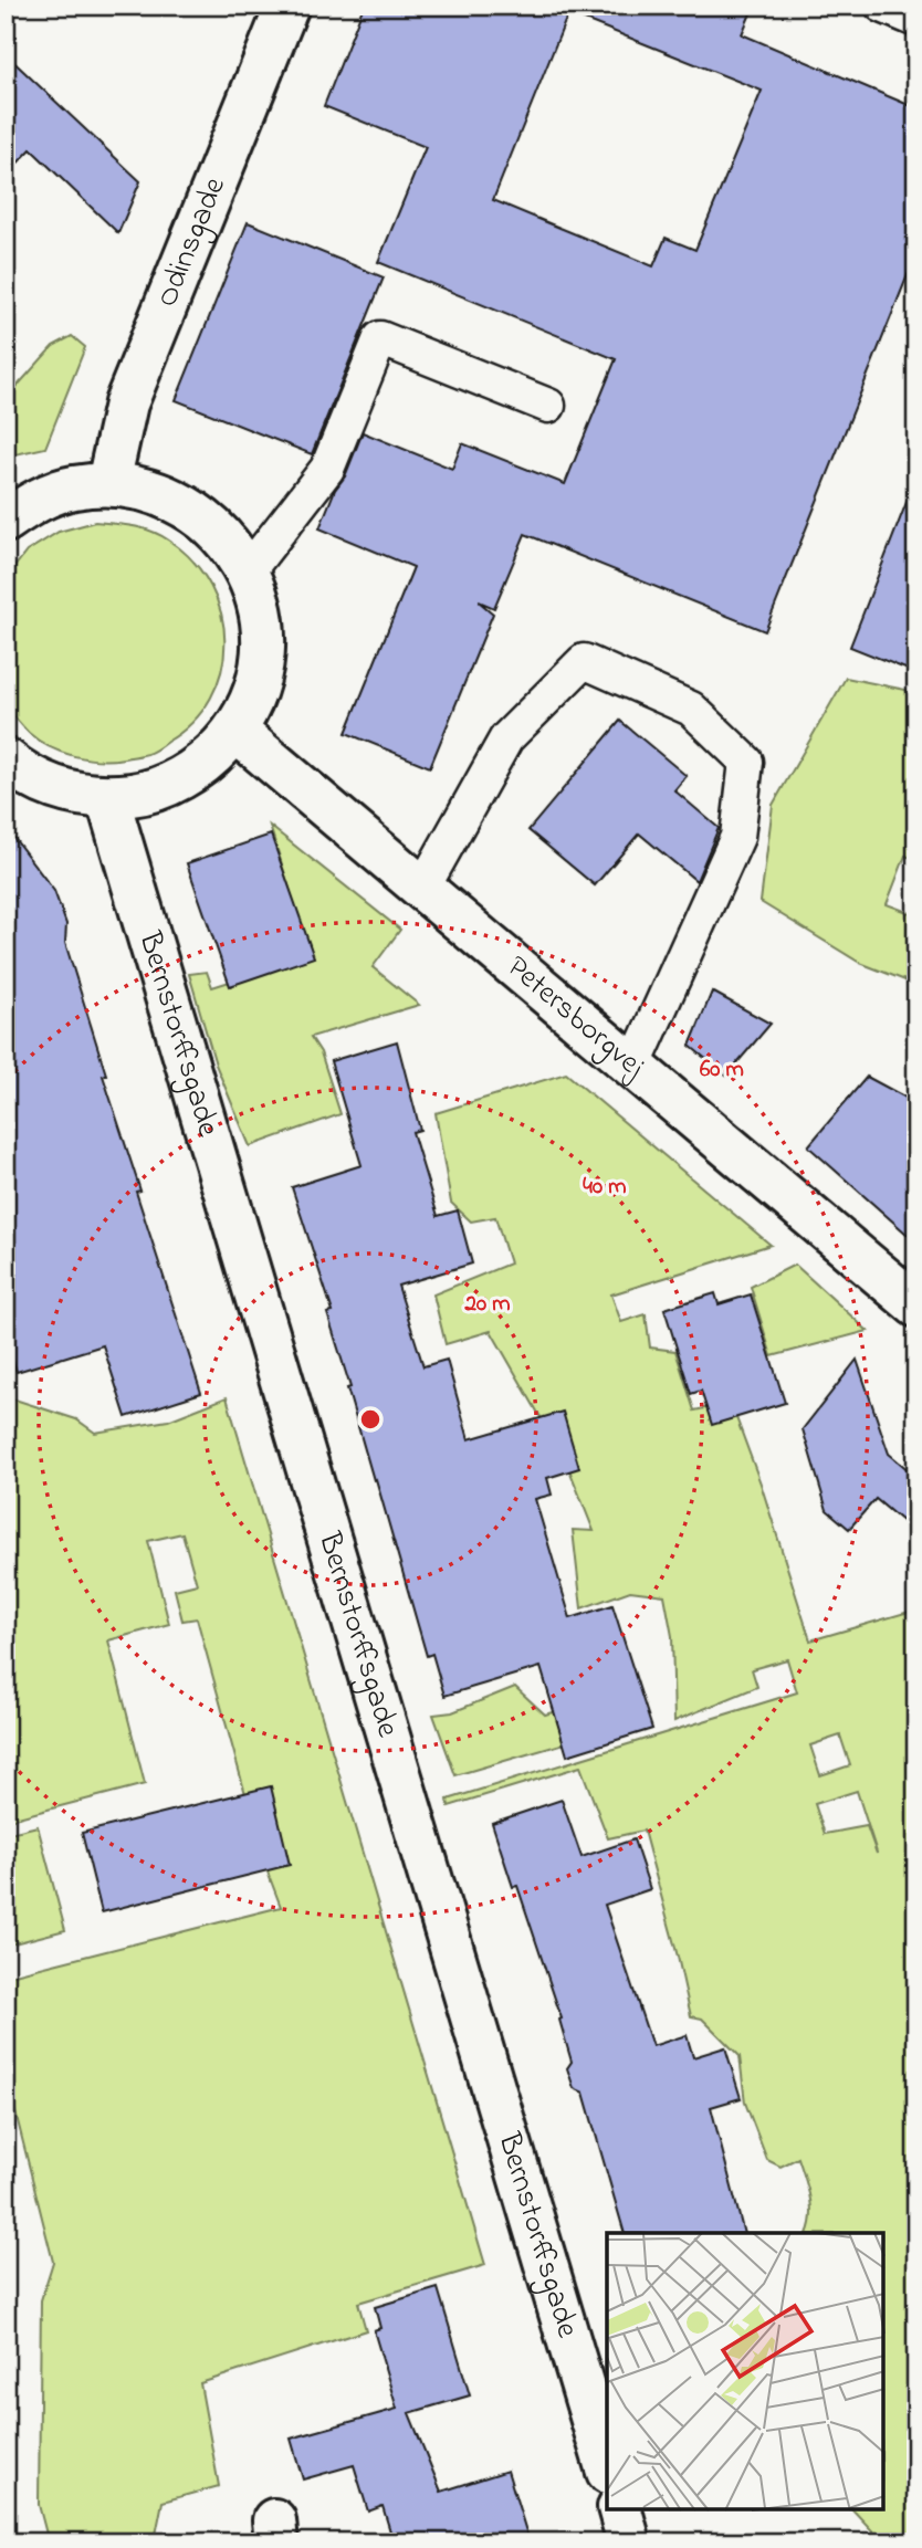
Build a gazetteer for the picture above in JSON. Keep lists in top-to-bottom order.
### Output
{
  "streets": {
    "street": ["Odinsgade", "Petersborgvej", "Bernstorffsgade"]
  },
  "rings": ["60 m", "40 m", "20 m"]
}
